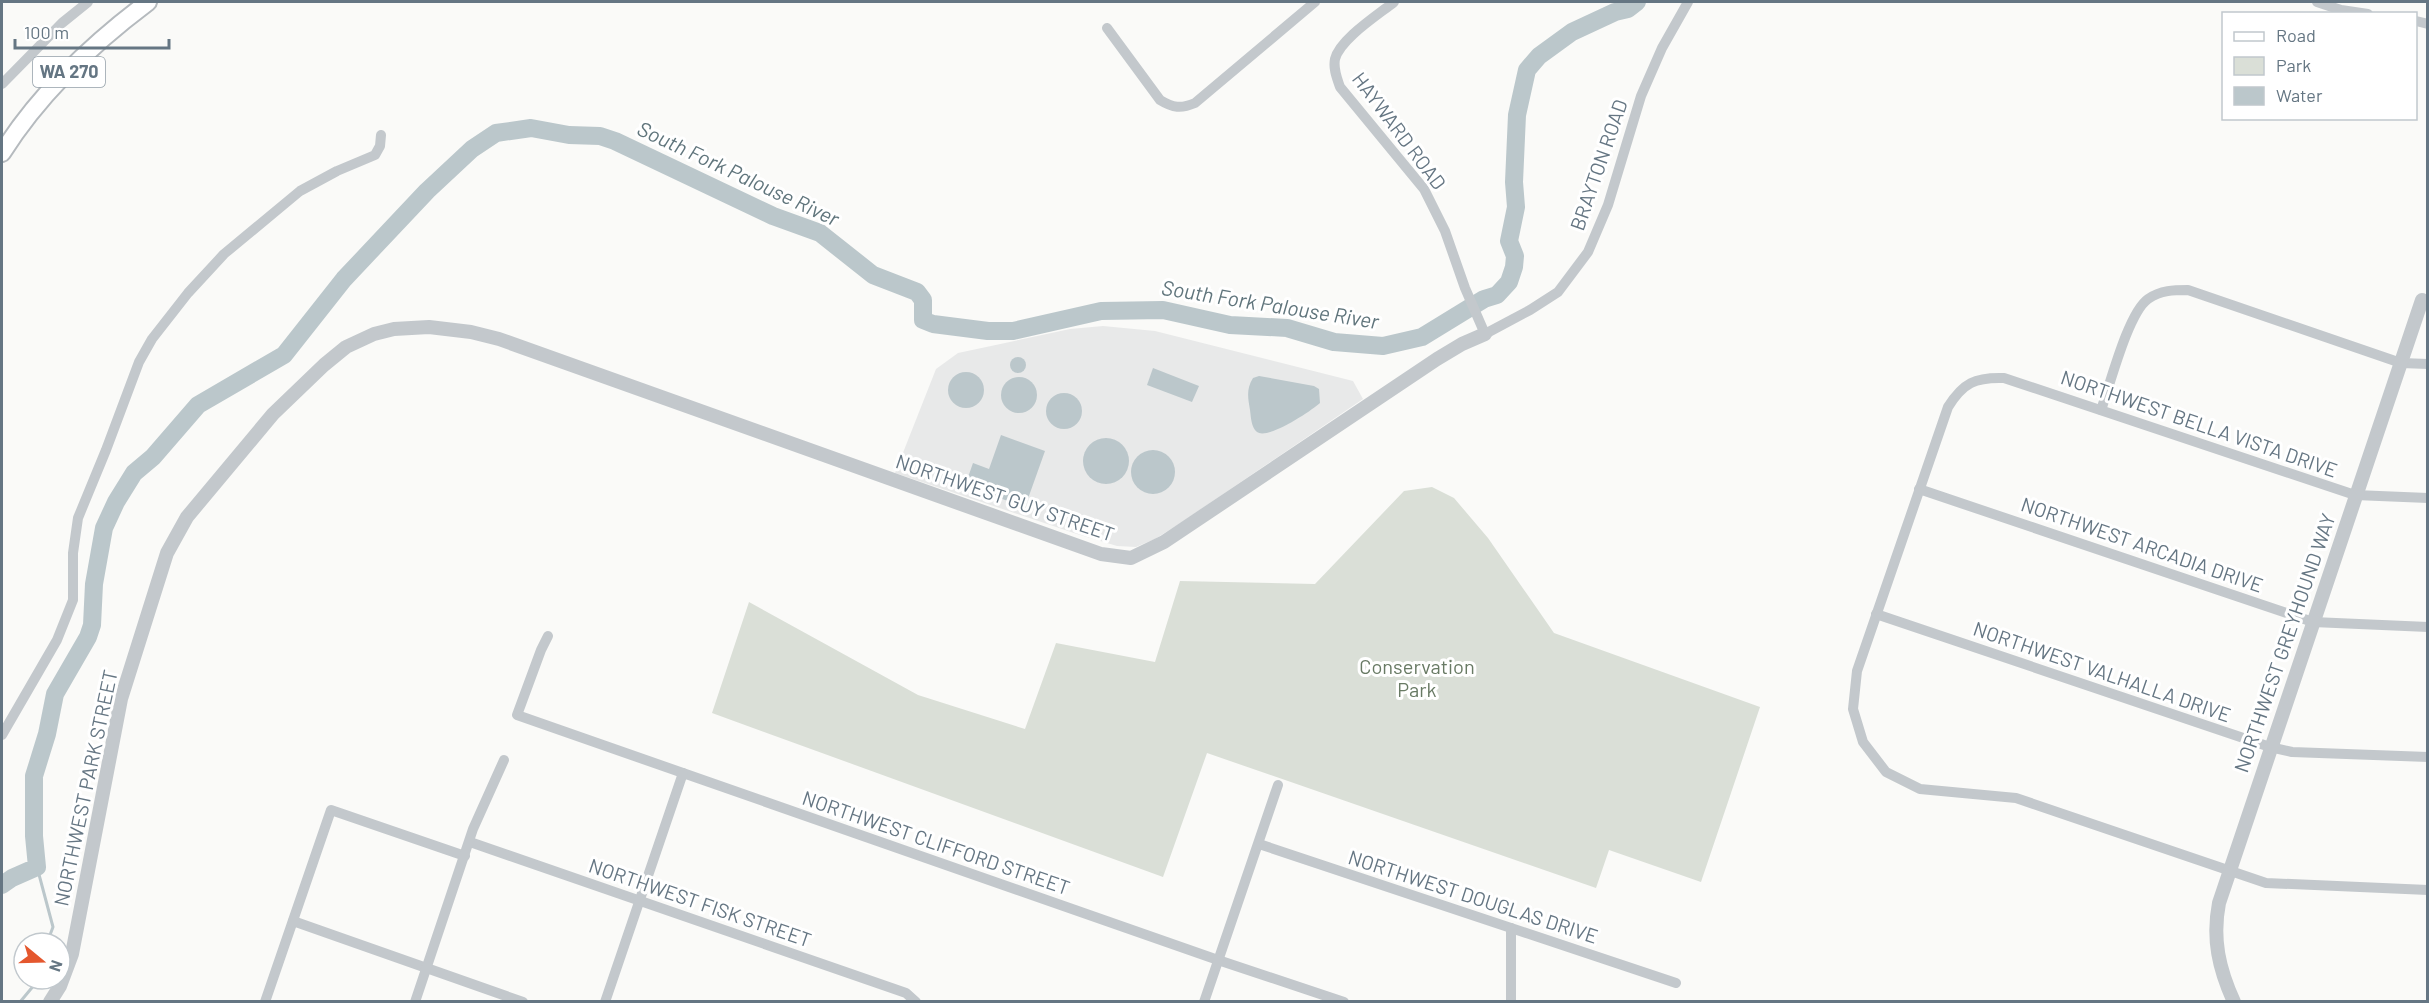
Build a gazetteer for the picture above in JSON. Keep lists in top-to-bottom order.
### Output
{
  "streets": {
    "main road": ["WA 270"],
    "street": [
      "HAYWARD ROAD",
      "BRAYTON ROAD",
      "NORTHWEST BELLA VISTA DRIVE",
      "NORTHWEST GUY STREET",
      "NORTHWEST ARCADIA DRIVE",
      "NORTHWEST GREYHOUND WAY",
      "NORTHWEST VALHALLA DRIVE",
      "NORTHWEST PARK STREET",
      "NORTHWEST CLIFFORD STREET",
      "NORTHWEST DOUGLAS DRIVE",
      "NORTHWEST FISK STREET"
    ]
  },
  "crossings": [
    ["HAYWARD ROAD", "BRAYTON ROAD"],
    ["HAYWARD ROAD", "NORTHWEST GUY STREET"],
    ["BRAYTON ROAD", "NORTHWEST GUY STREET"],
    ["NORTHWEST BELLA VISTA DRIVE", "NORTHWEST ARCADIA DRIVE"],
    ["NORTHWEST BELLA VISTA DRIVE", "NORTHWEST GREYHOUND WAY"],
    ["NORTHWEST GUY STREET", "NORTHWEST PARK STREET"],
    ["NORTHWEST ARCADIA DRIVE", "NORTHWEST GREYHOUND WAY"],
    ["NORTHWEST GREYHOUND WAY", "NORTHWEST VALHALLA DRIVE"]
  ],
  "water": ["South Fork Palouse River"],
  "parks": ["Conservation Park"],
  "legend": ["Road", "Park", "Water"],
  "scale_bar": "100 m",
  "north": "right"
}
